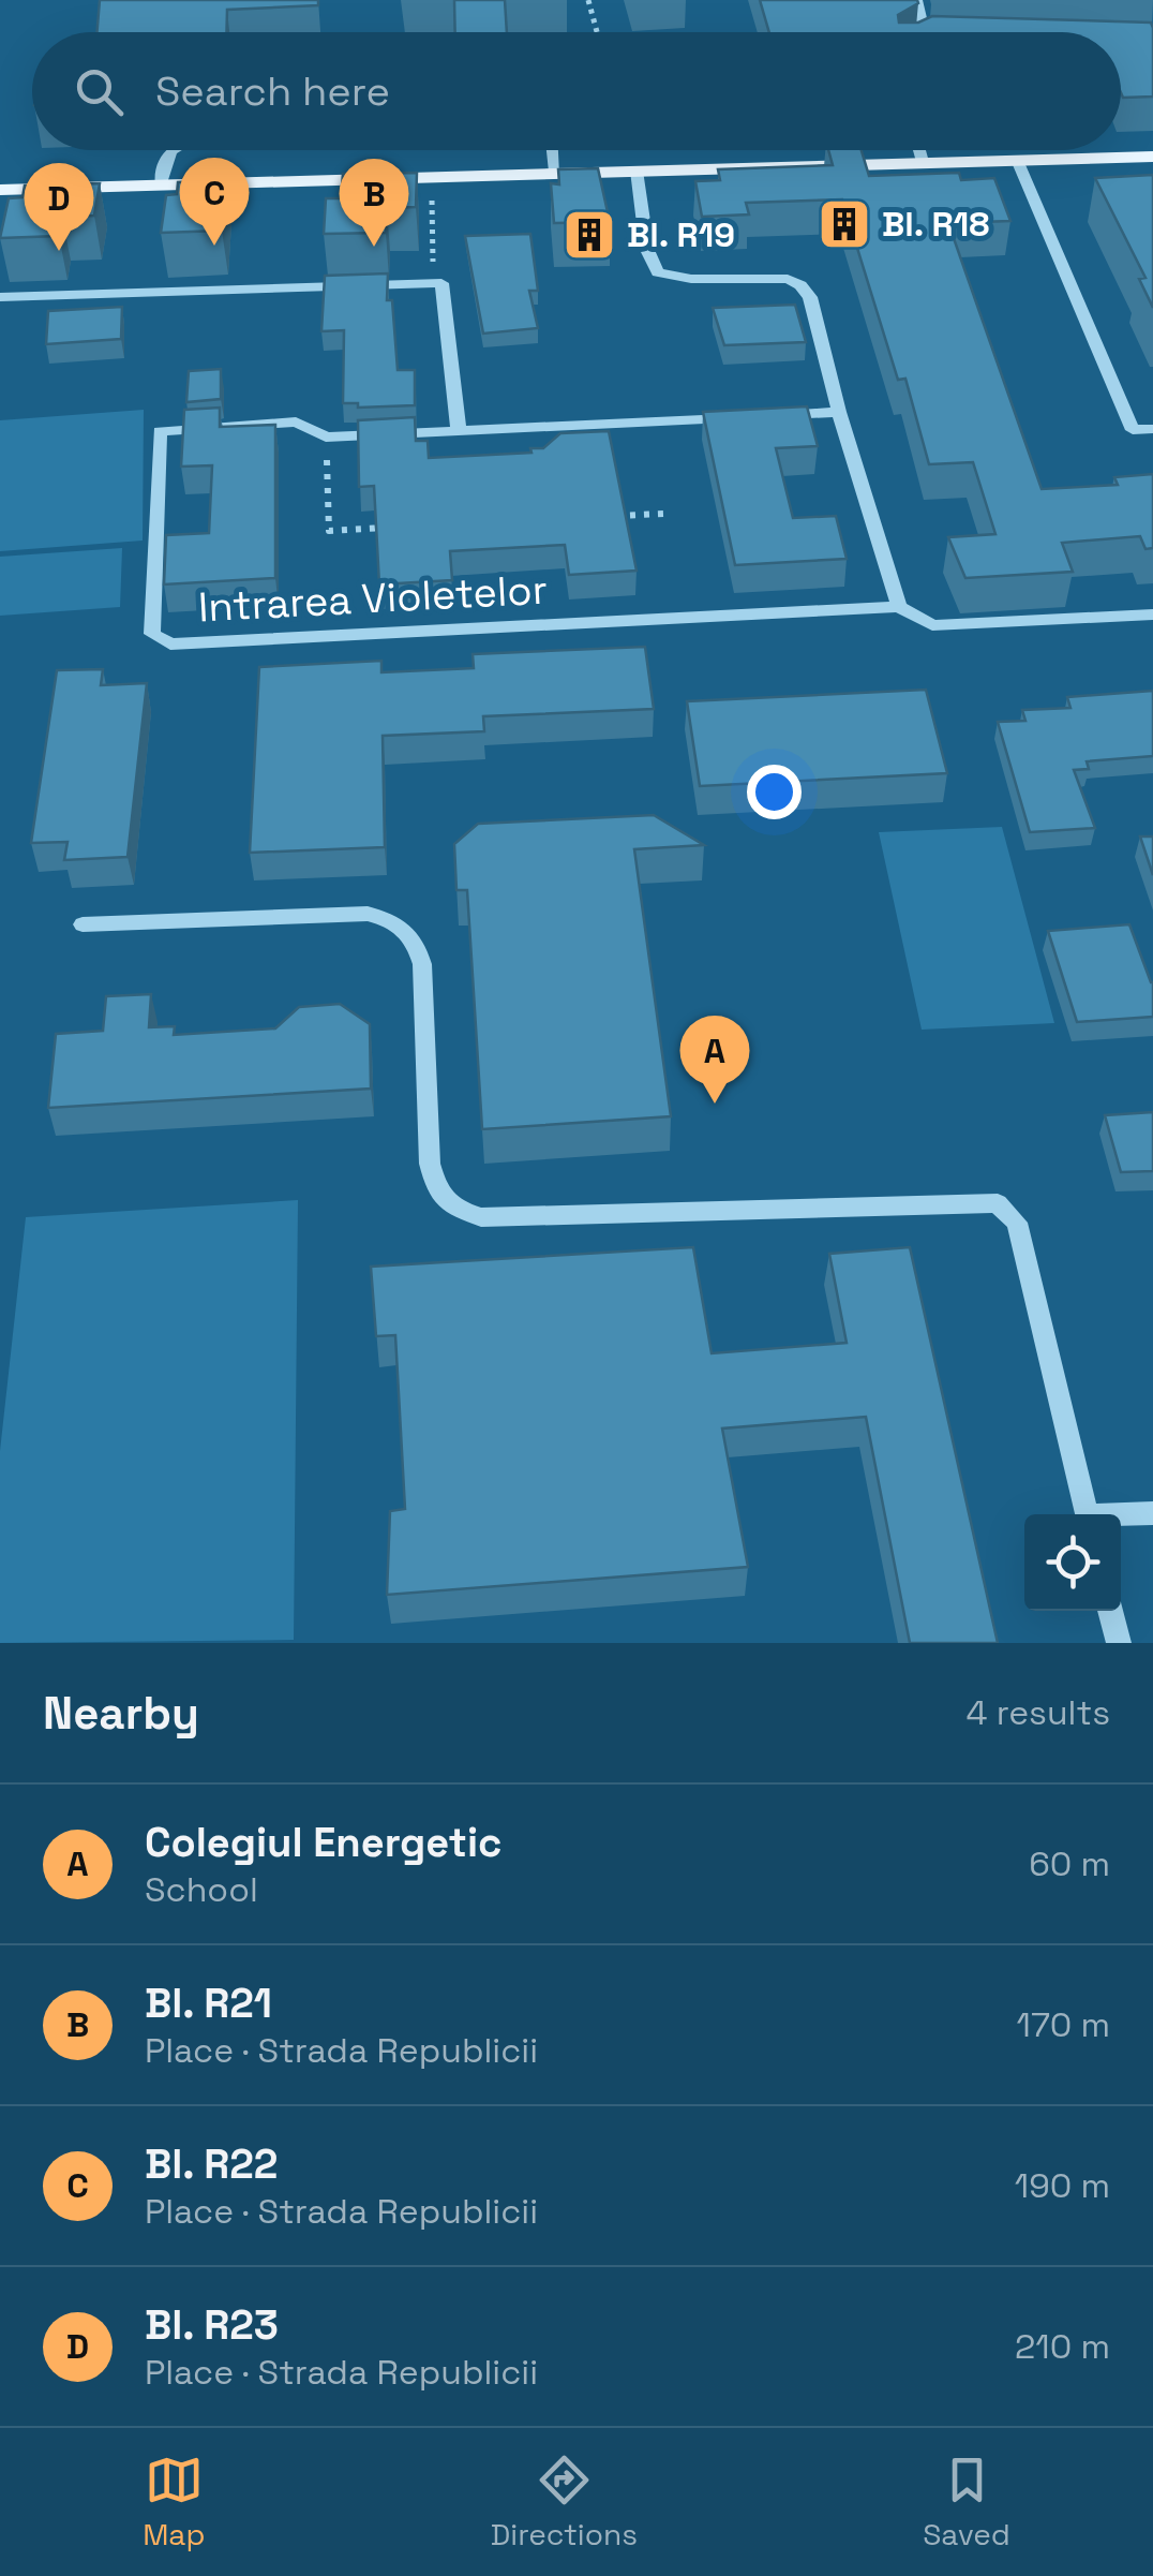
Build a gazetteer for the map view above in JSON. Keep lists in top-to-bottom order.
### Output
{
  "streets": {
    "lane": ["Intrarea Violetelor"]
  },
  "places": {
    "building": ["Bl. R18", "Bl. R19"]
  },
  "page": {
    "search": "Search here",
    "pins": [
      "C",
      "B",
      "D",
      "A"
    ],
    "heading": ["Nearby", "4 results"],
    "list": [
      {
        "mark": "A",
        "name": "Colegiul Energetic",
        "note": "School",
        "value": "60 m"
      },
      {
        "mark": "B",
        "name": "Bl. R21",
        "note": "Place · Strada Republicii",
        "value": "170 m"
      },
      {
        "mark": "C",
        "name": "Bl. R22",
        "note": "Place · Strada Republicii",
        "value": "190 m"
      },
      {
        "mark": "D",
        "name": "Bl. R23",
        "note": "Place · Strada Republicii",
        "value": "210 m"
      }
    ],
    "nav": ["Map", "Directions", "Saved"]
  }
}
